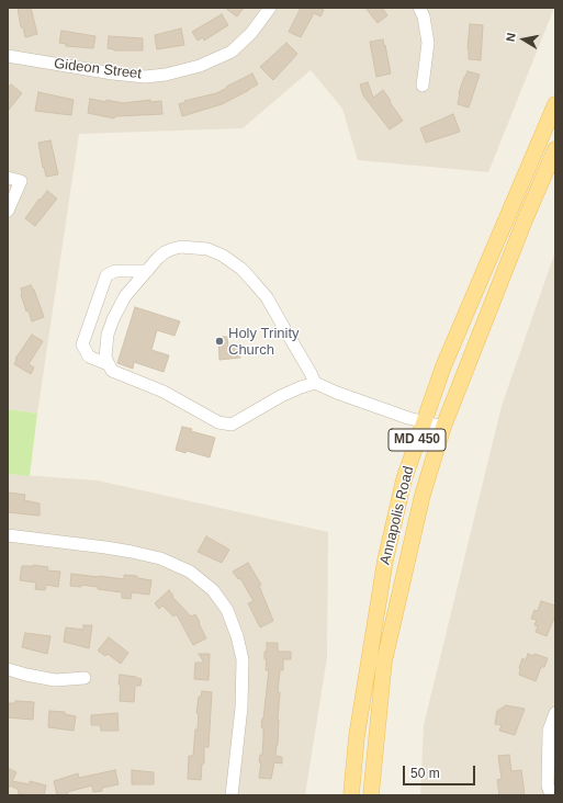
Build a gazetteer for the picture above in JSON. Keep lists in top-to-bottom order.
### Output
{
  "streets": {
    "main road": ["MD 450", "Annapolis Road"],
    "street": ["Gideon Street"]
  },
  "places": ["Holy Trinity Church"],
  "scale_bar": "50 m",
  "north": "left"
}
